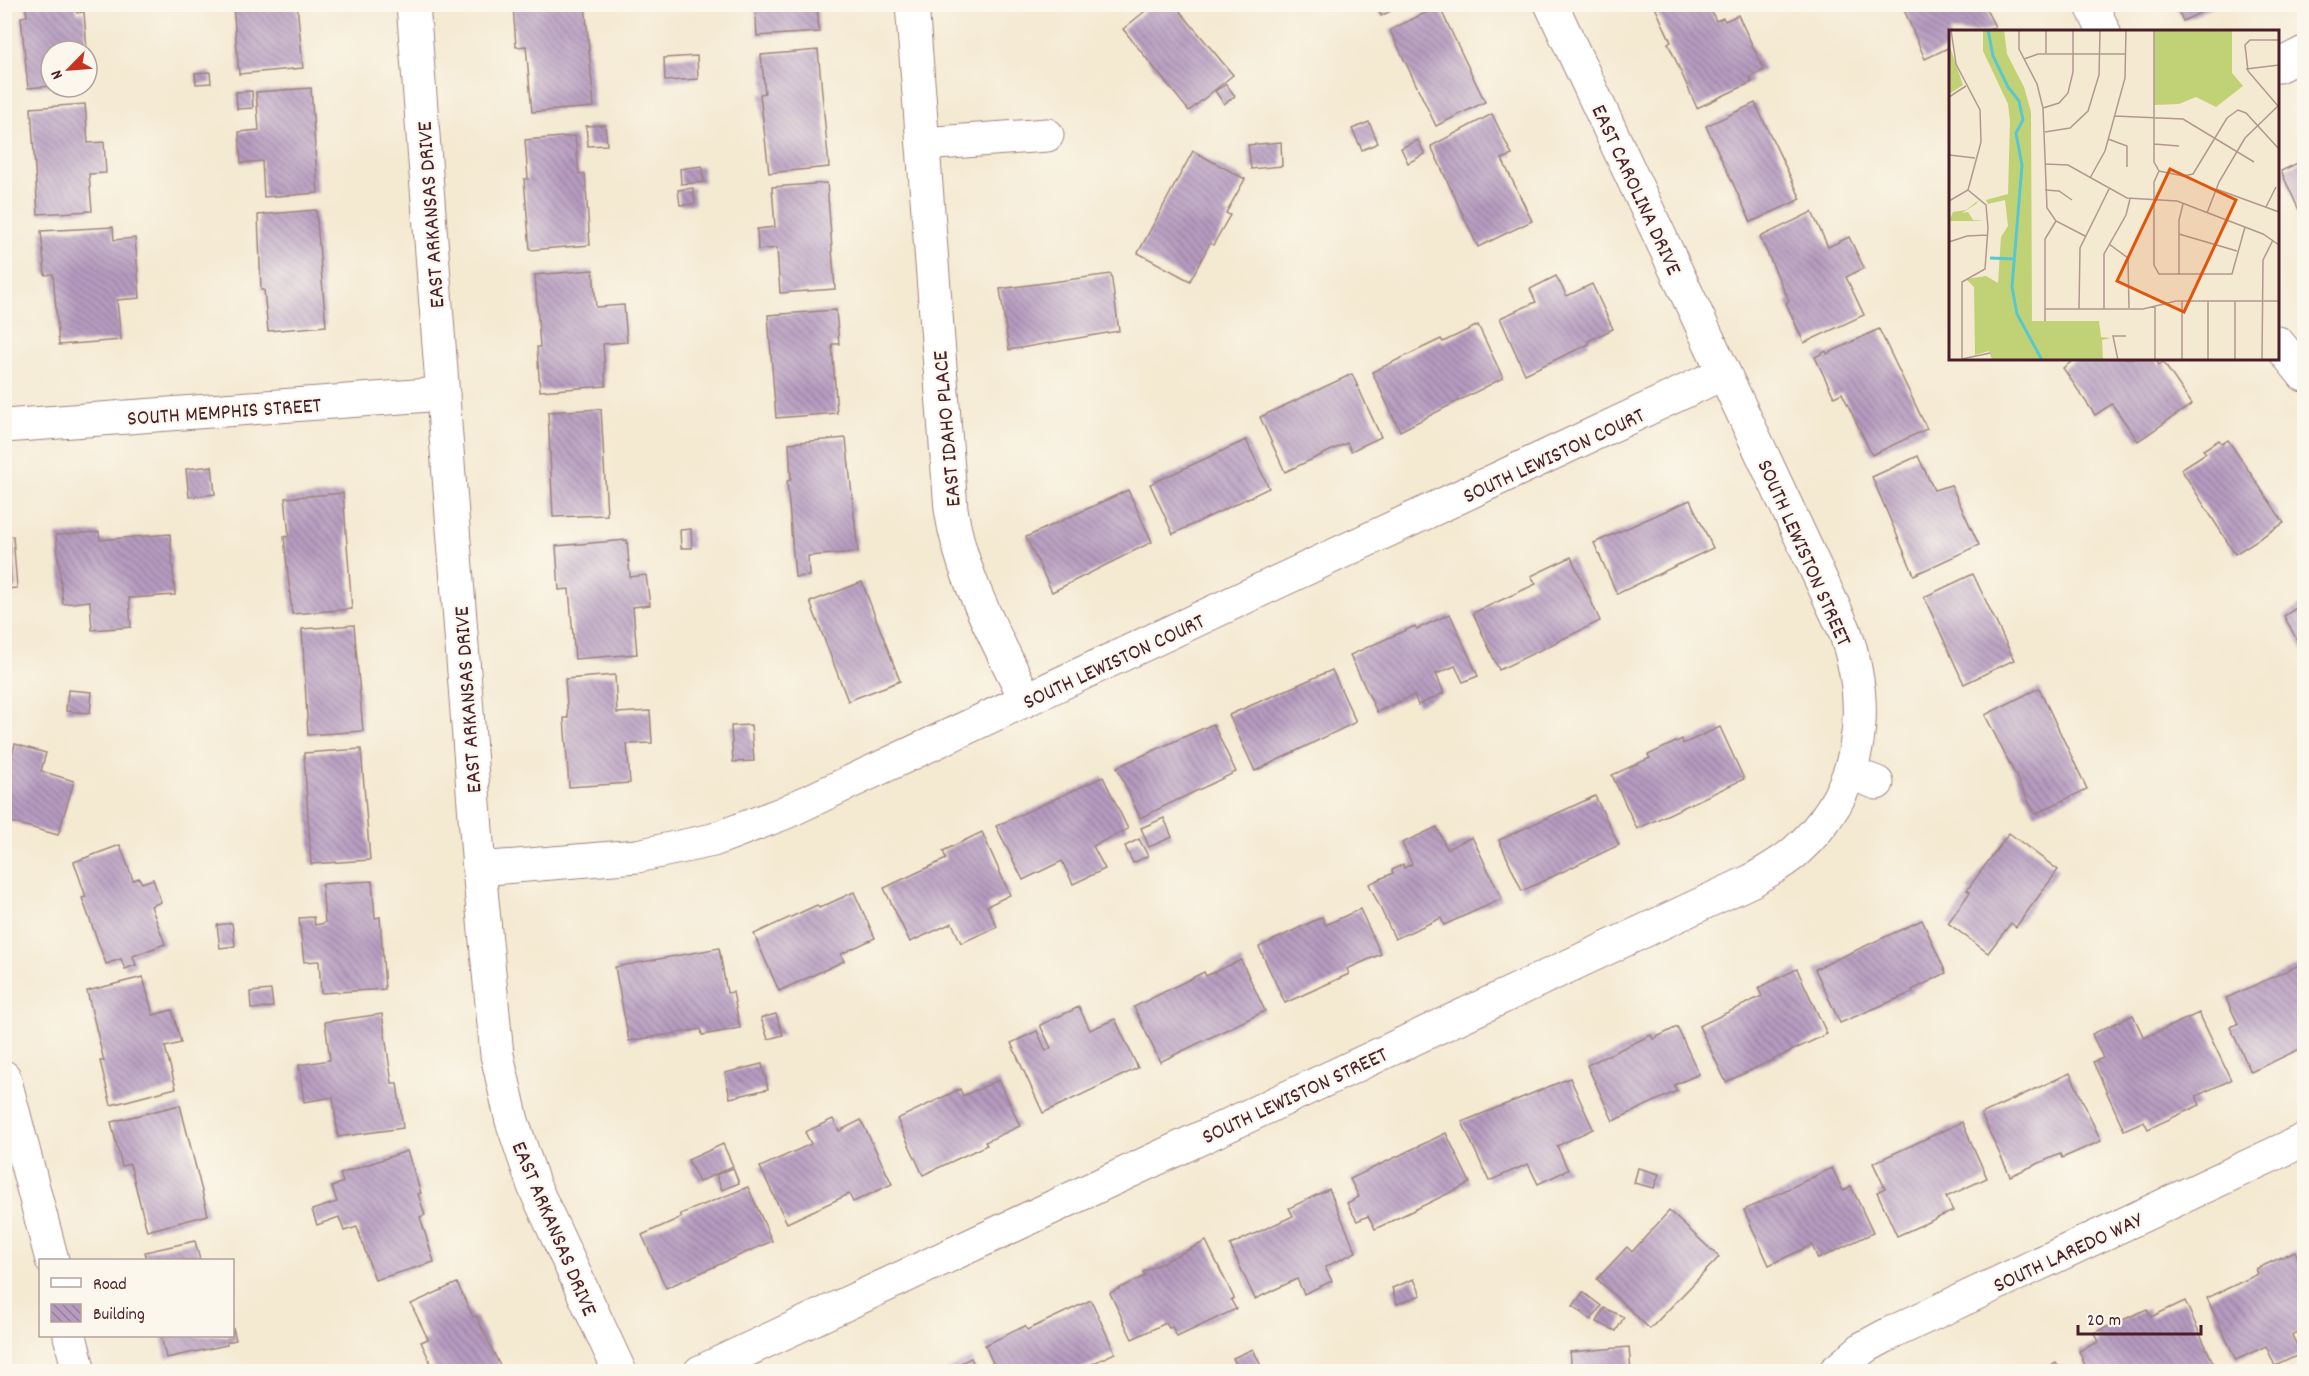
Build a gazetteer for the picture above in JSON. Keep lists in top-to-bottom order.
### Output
{
  "streets": {
    "street": [
      "EAST CAROLINA DRIVE",
      "EAST ARKANSAS DRIVE",
      "SOUTH MEMPHIS STREET",
      "EAST IDAHO PLACE",
      "SOUTH LEWISTON COURT",
      "SOUTH LEWISTON STREET",
      "SOUTH LAREDO WAY"
    ]
  },
  "crossings": [
    ["EAST CAROLINA DRIVE", "SOUTH LEWISTON COURT"],
    ["EAST CAROLINA DRIVE", "SOUTH LEWISTON STREET"],
    ["EAST ARKANSAS DRIVE", "SOUTH MEMPHIS STREET"],
    ["EAST ARKANSAS DRIVE", "SOUTH LEWISTON COURT"],
    ["EAST IDAHO PLACE", "SOUTH LEWISTON COURT"],
    ["SOUTH LEWISTON COURT", "SOUTH LEWISTON STREET"]
  ],
  "legend": ["Road", "Building"],
  "scale_bar": "20 m",
  "north": "bottom left"
}
